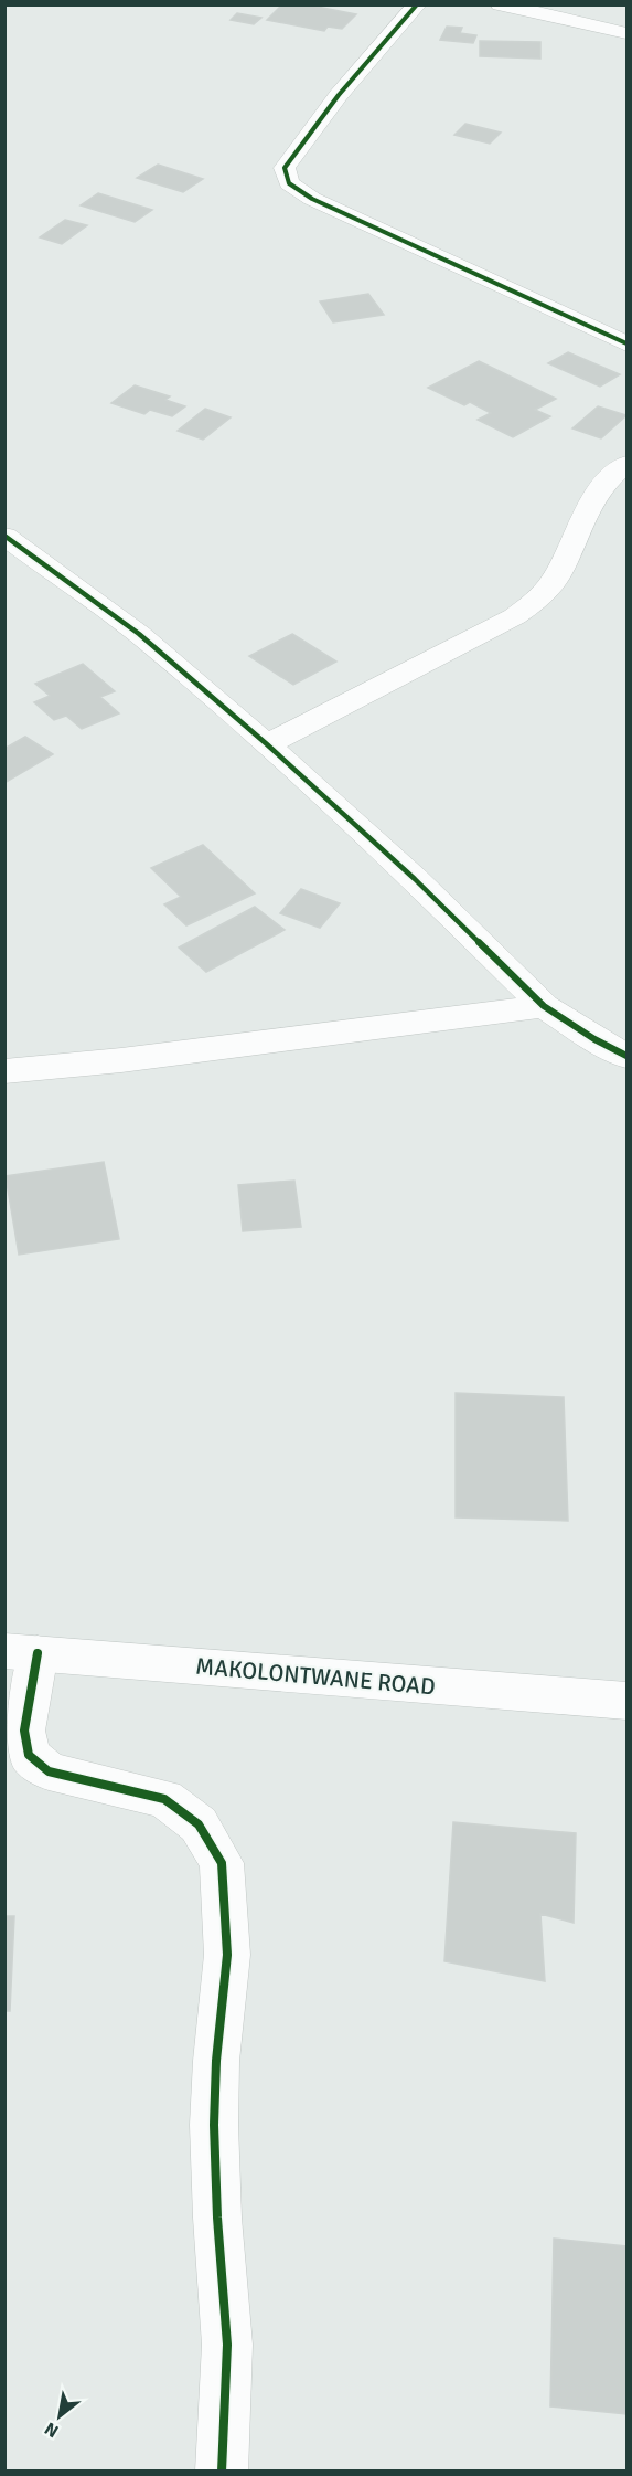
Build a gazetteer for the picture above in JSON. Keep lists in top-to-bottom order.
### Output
{
  "streets": {
    "street": ["MAKOLONTWANE ROAD"]
  },
  "north": "bottom left"
}
